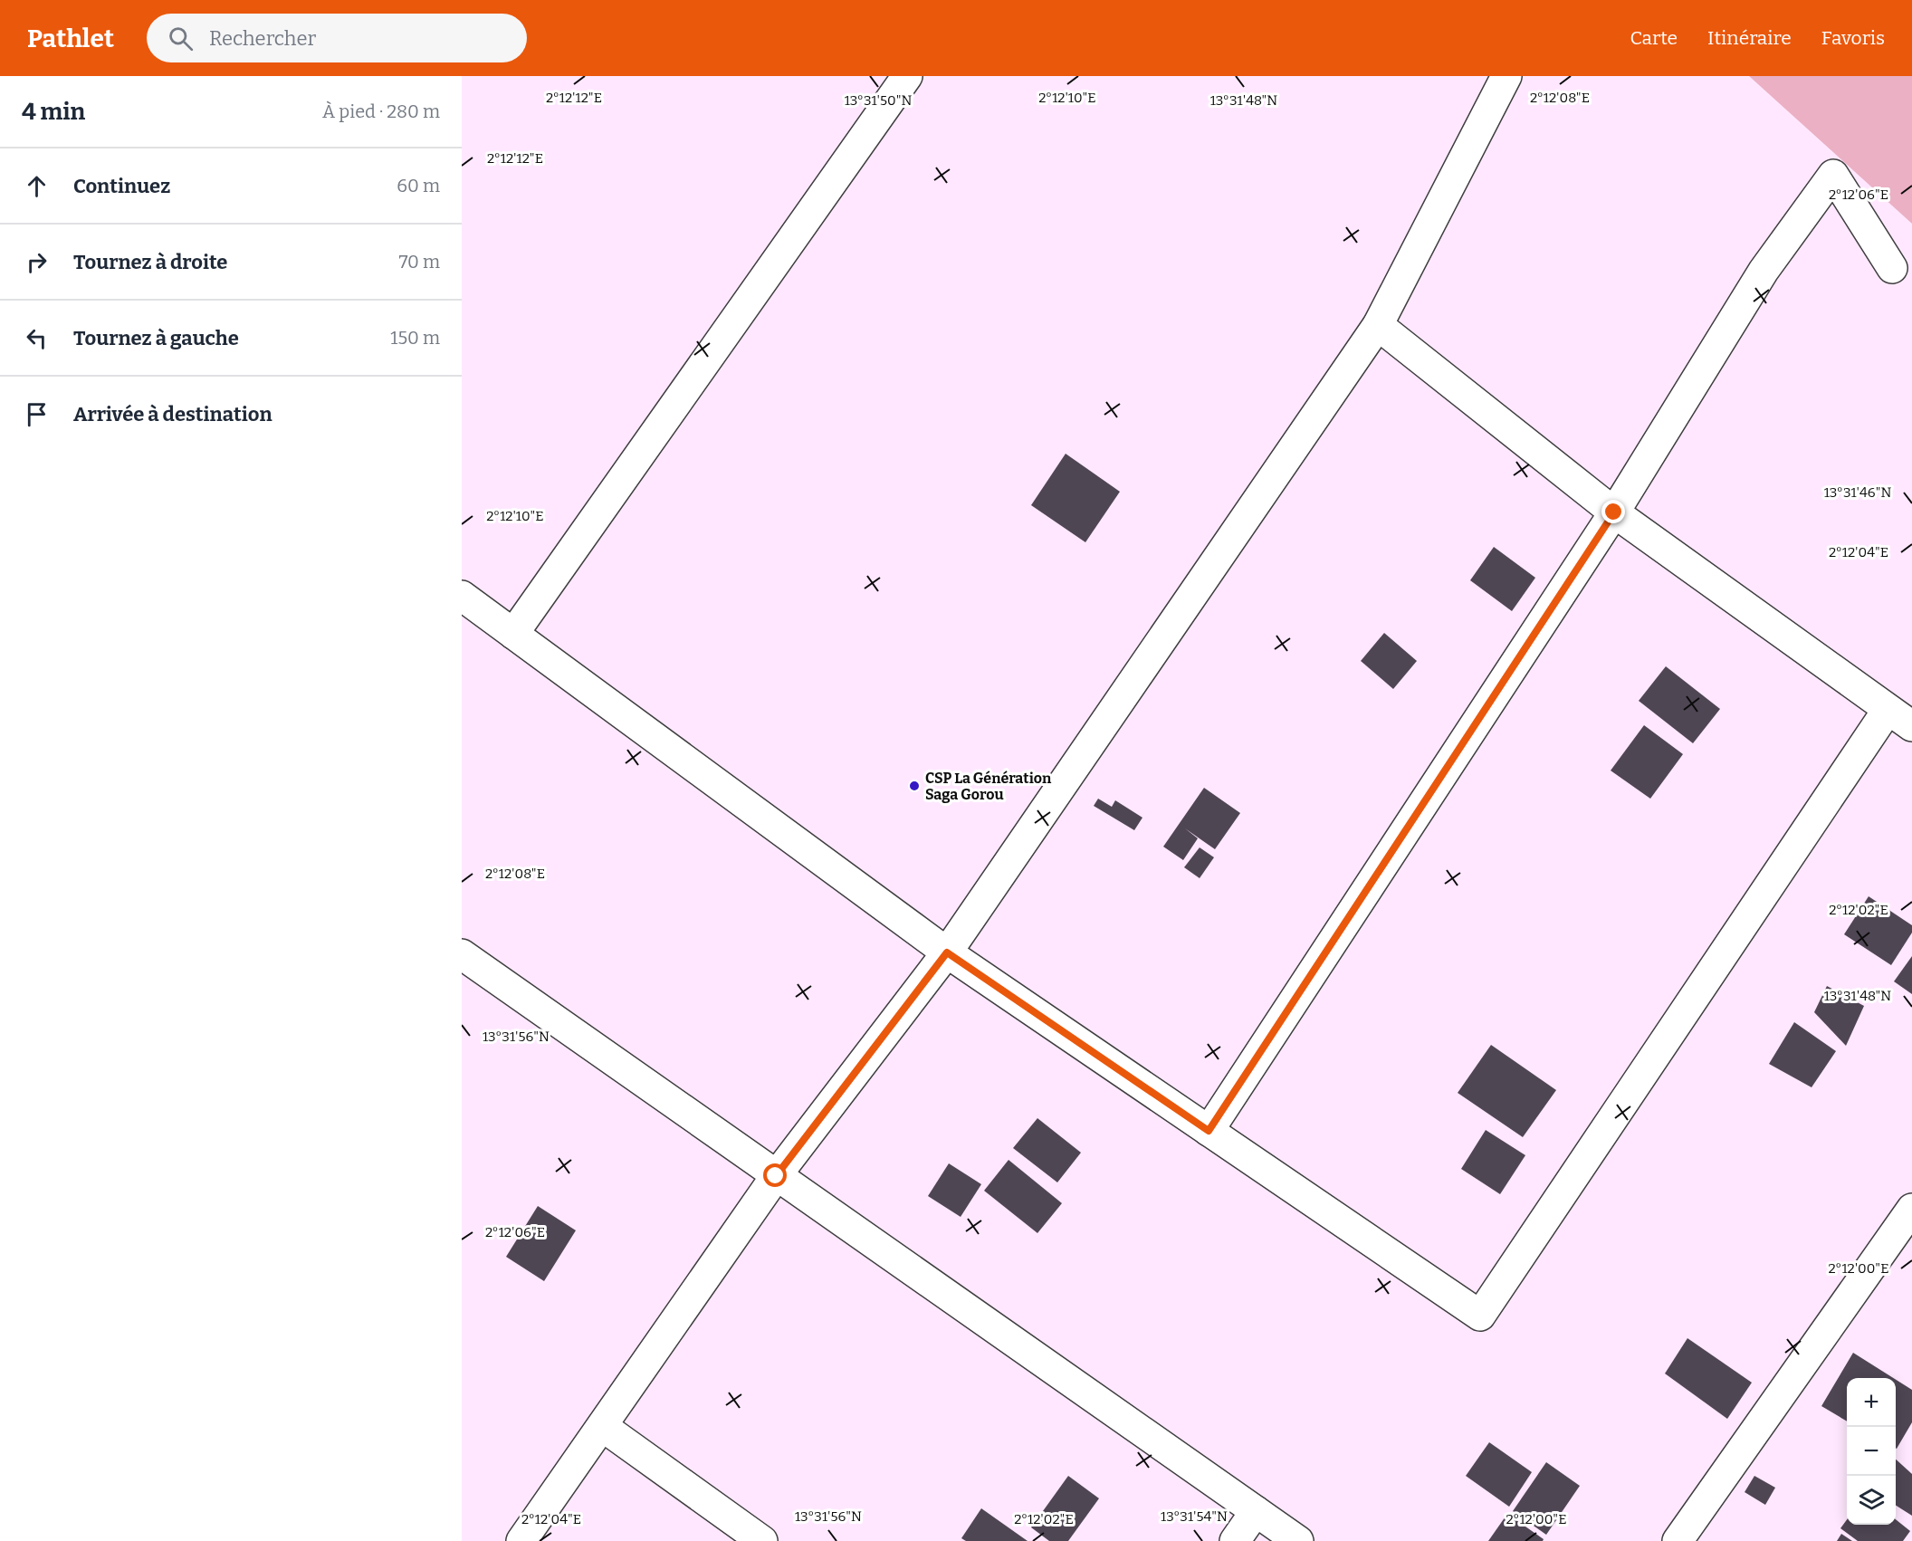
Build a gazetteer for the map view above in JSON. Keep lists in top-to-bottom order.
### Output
{
  "places": ["CSP La Génération Saga Gorou"],
  "page": {
    "header": "Pathlet",
    "search": "Rechercher",
    "nav": ["Carte", "Itinéraire", "Favoris"],
    "heading": ["4 min", "À pied · 280 m"],
    "list": [
      ["Continuez", "60 m"],
      ["Tournez à droite", "70 m"],
      ["Tournez à gauche", "150 m"],
      "Arrivée à destination"
    ],
    "map_buttons": ["+", "−"]
  },
  "coordinates": [
    "2°12'08\"E",
    "2°12'12\"E",
    "2°12'10\"E",
    "13°31'50\"N",
    "13°31'48\"N",
    "2°12'06\"E",
    "13°31'46\"N",
    "2°12'04\"E",
    "2°12'02\"E",
    "13°31'56\"N",
    "2°12'00\"E",
    "13°31'54\"N"
  ]
}
